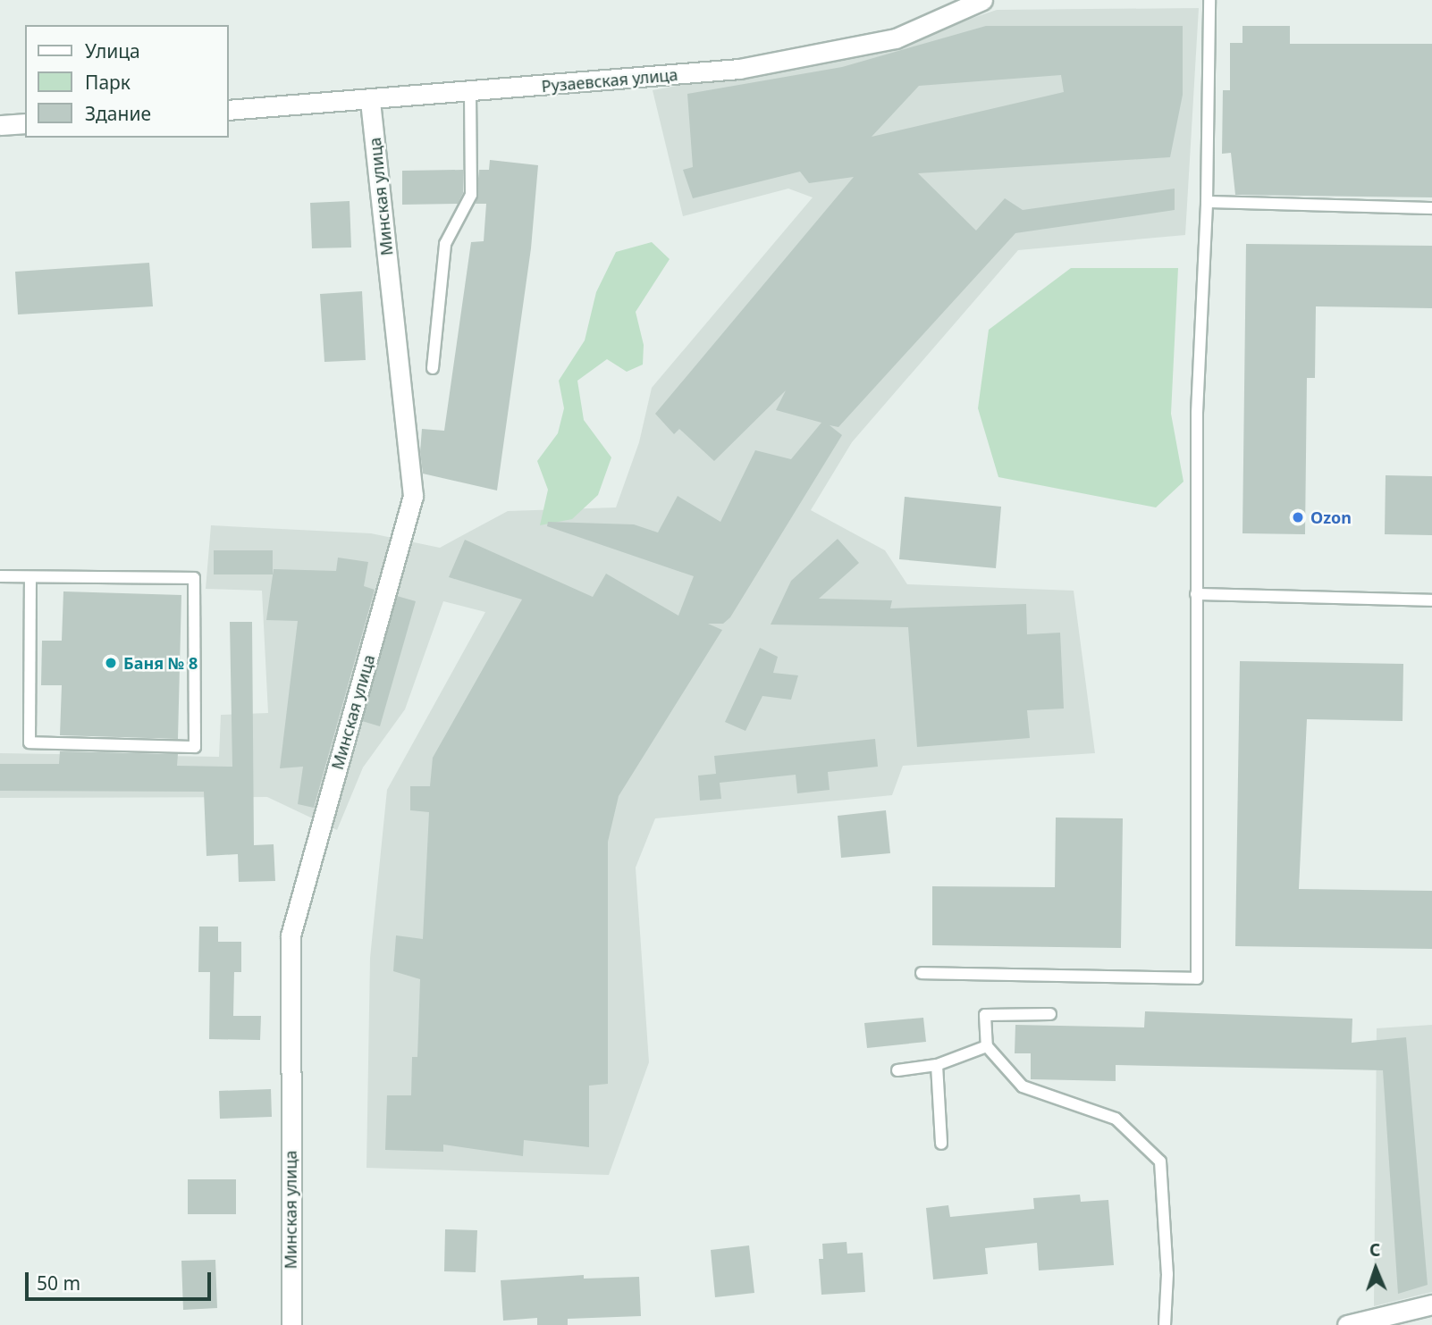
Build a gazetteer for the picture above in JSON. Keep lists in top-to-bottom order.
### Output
{
  "streets": {
    "street": ["Рузаевская улица", "Минская улица"]
  },
  "crossings": [
    ["Рузаевская улица", "Минская улица"]
  ],
  "places": ["Ozon", "Баня № 8"],
  "legend": ["Улица", "Парк", "Здание"],
  "scale_bar": "50 m",
  "north": "top"
}
